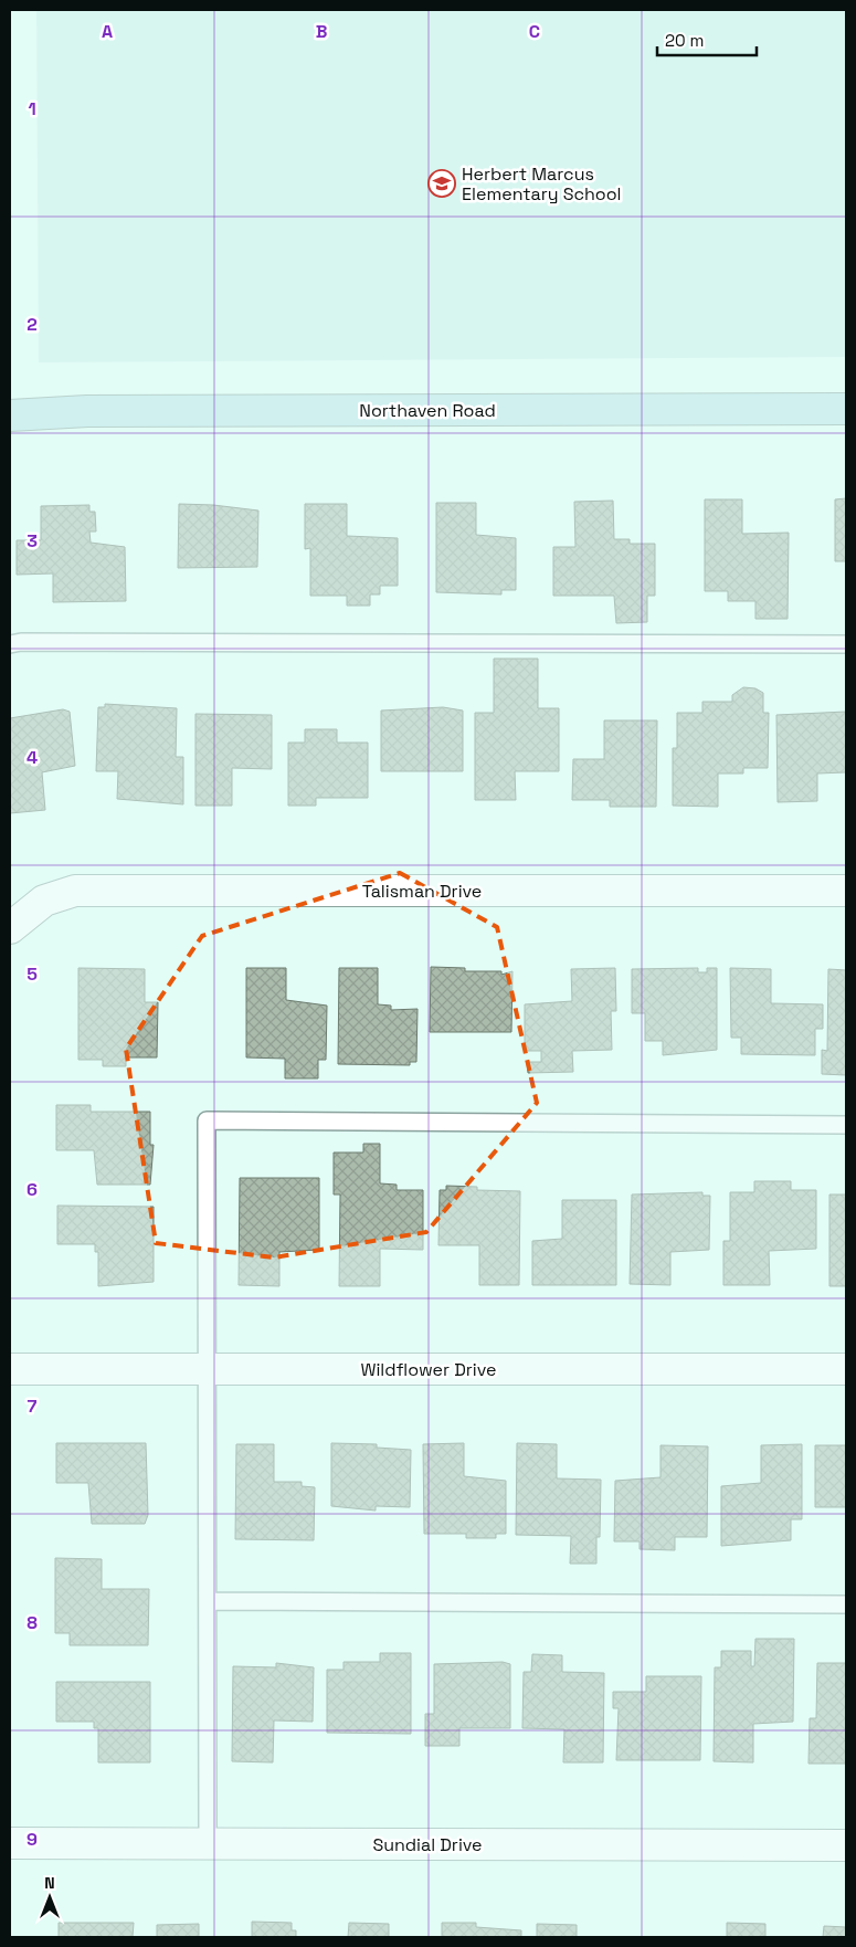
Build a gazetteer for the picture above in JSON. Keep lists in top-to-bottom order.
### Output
{
  "streets": {
    "street": [
      "Northaven Road",
      "Talisman Drive",
      "Wildflower Drive",
      "Sundial Drive"
    ]
  },
  "places": {
    "school or university": ["Herbert Marcus Elementary School"]
  },
  "scale_bar": "20 m",
  "north": "top",
  "grid": {
    "columns": ["A", "B", "C"],
    "rows": [
      "1",
      "2",
      "3",
      "4",
      "5",
      "6",
      "7",
      "8",
      "9"
    ]
  }
}
